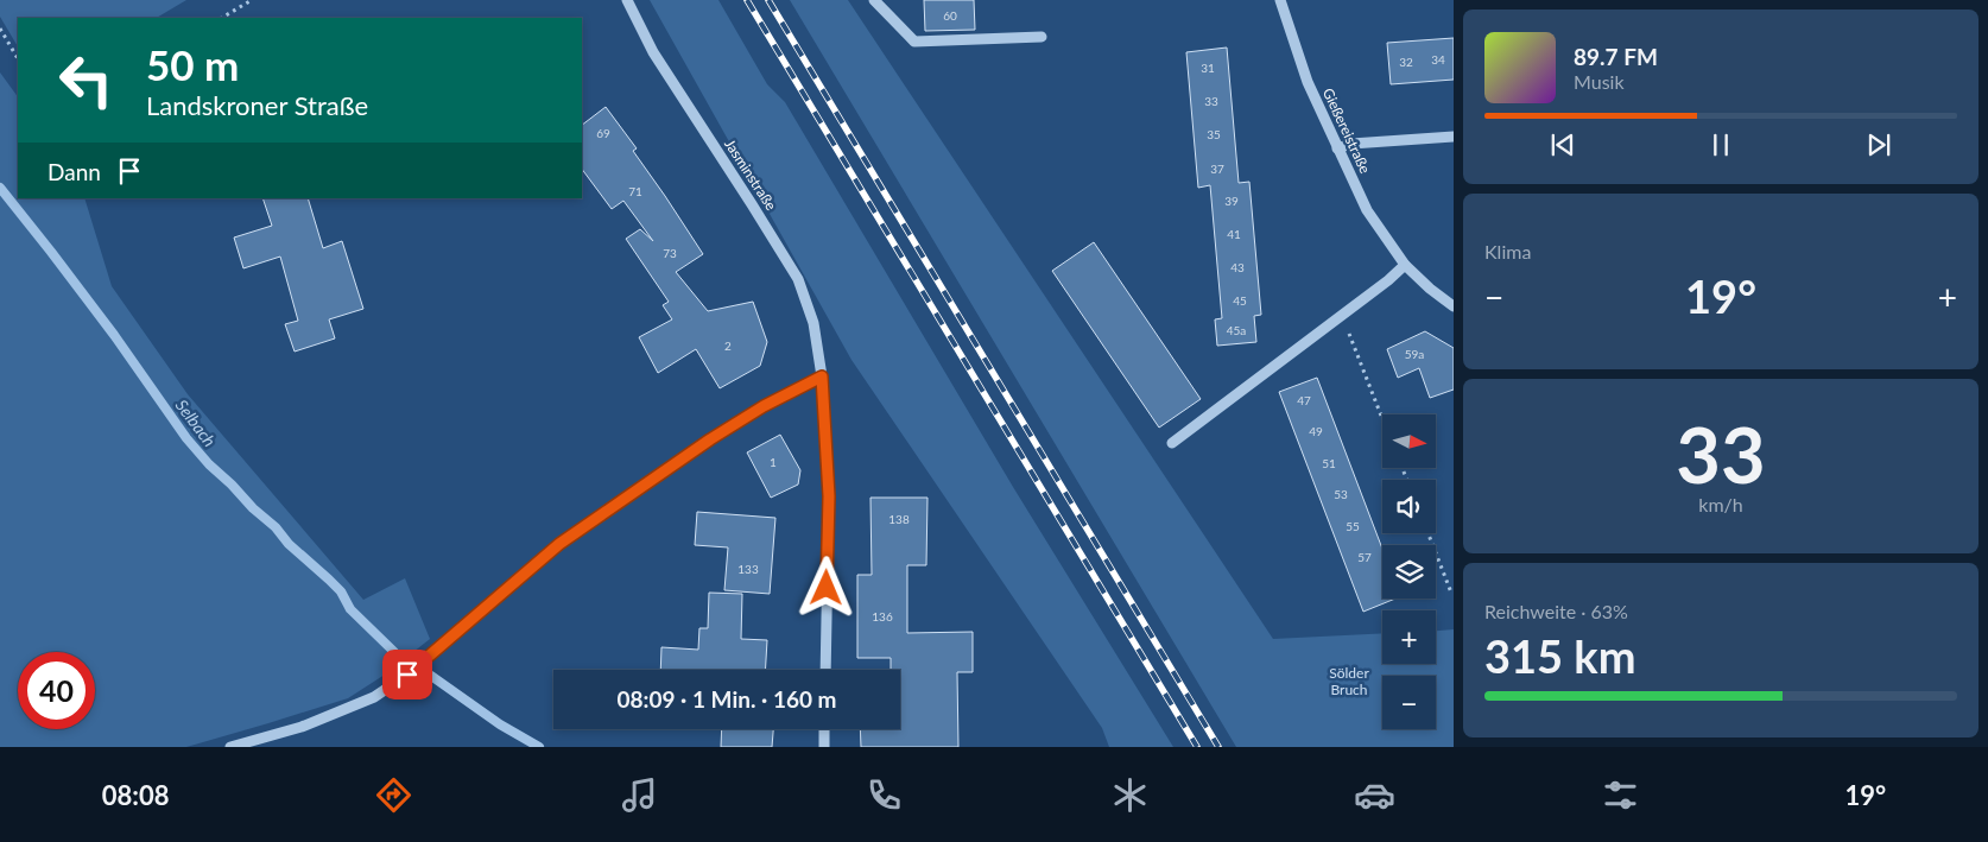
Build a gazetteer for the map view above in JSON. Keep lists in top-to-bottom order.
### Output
{
  "streets": {
    "street": ["Gießereistraße", "Jasminstraße"]
  },
  "water": ["Selbach"],
  "parks": ["Sölder Bruch"],
  "house_numbers": [
    "60",
    "34",
    "32",
    "31",
    "33",
    "69",
    "35",
    "37",
    "71",
    "39",
    "41",
    "73",
    "43",
    "45",
    "45a",
    "2",
    "59a",
    "47",
    "49",
    "1",
    "51",
    "53",
    "138",
    "55",
    "57",
    "133",
    "136"
  ],
  "north": "right",
  "page": {
    "turn": ["50 m", "Landskroner Straße"],
    "song": ["89.7 FM", "Musik"],
    "then": "Dann",
    "tile": [
      "Klima",
      ["33", "km/h"],
      ["Reichweite · 63%", "315 km"]
    ],
    "heat": ["−", "19°", "+"],
    "map_buttons": ["+", "−"],
    "limit": "40",
    "trip": "08:09 · 1 Min. · 160 m",
    "tabs": ["08:08", "19°"]
  }
}
